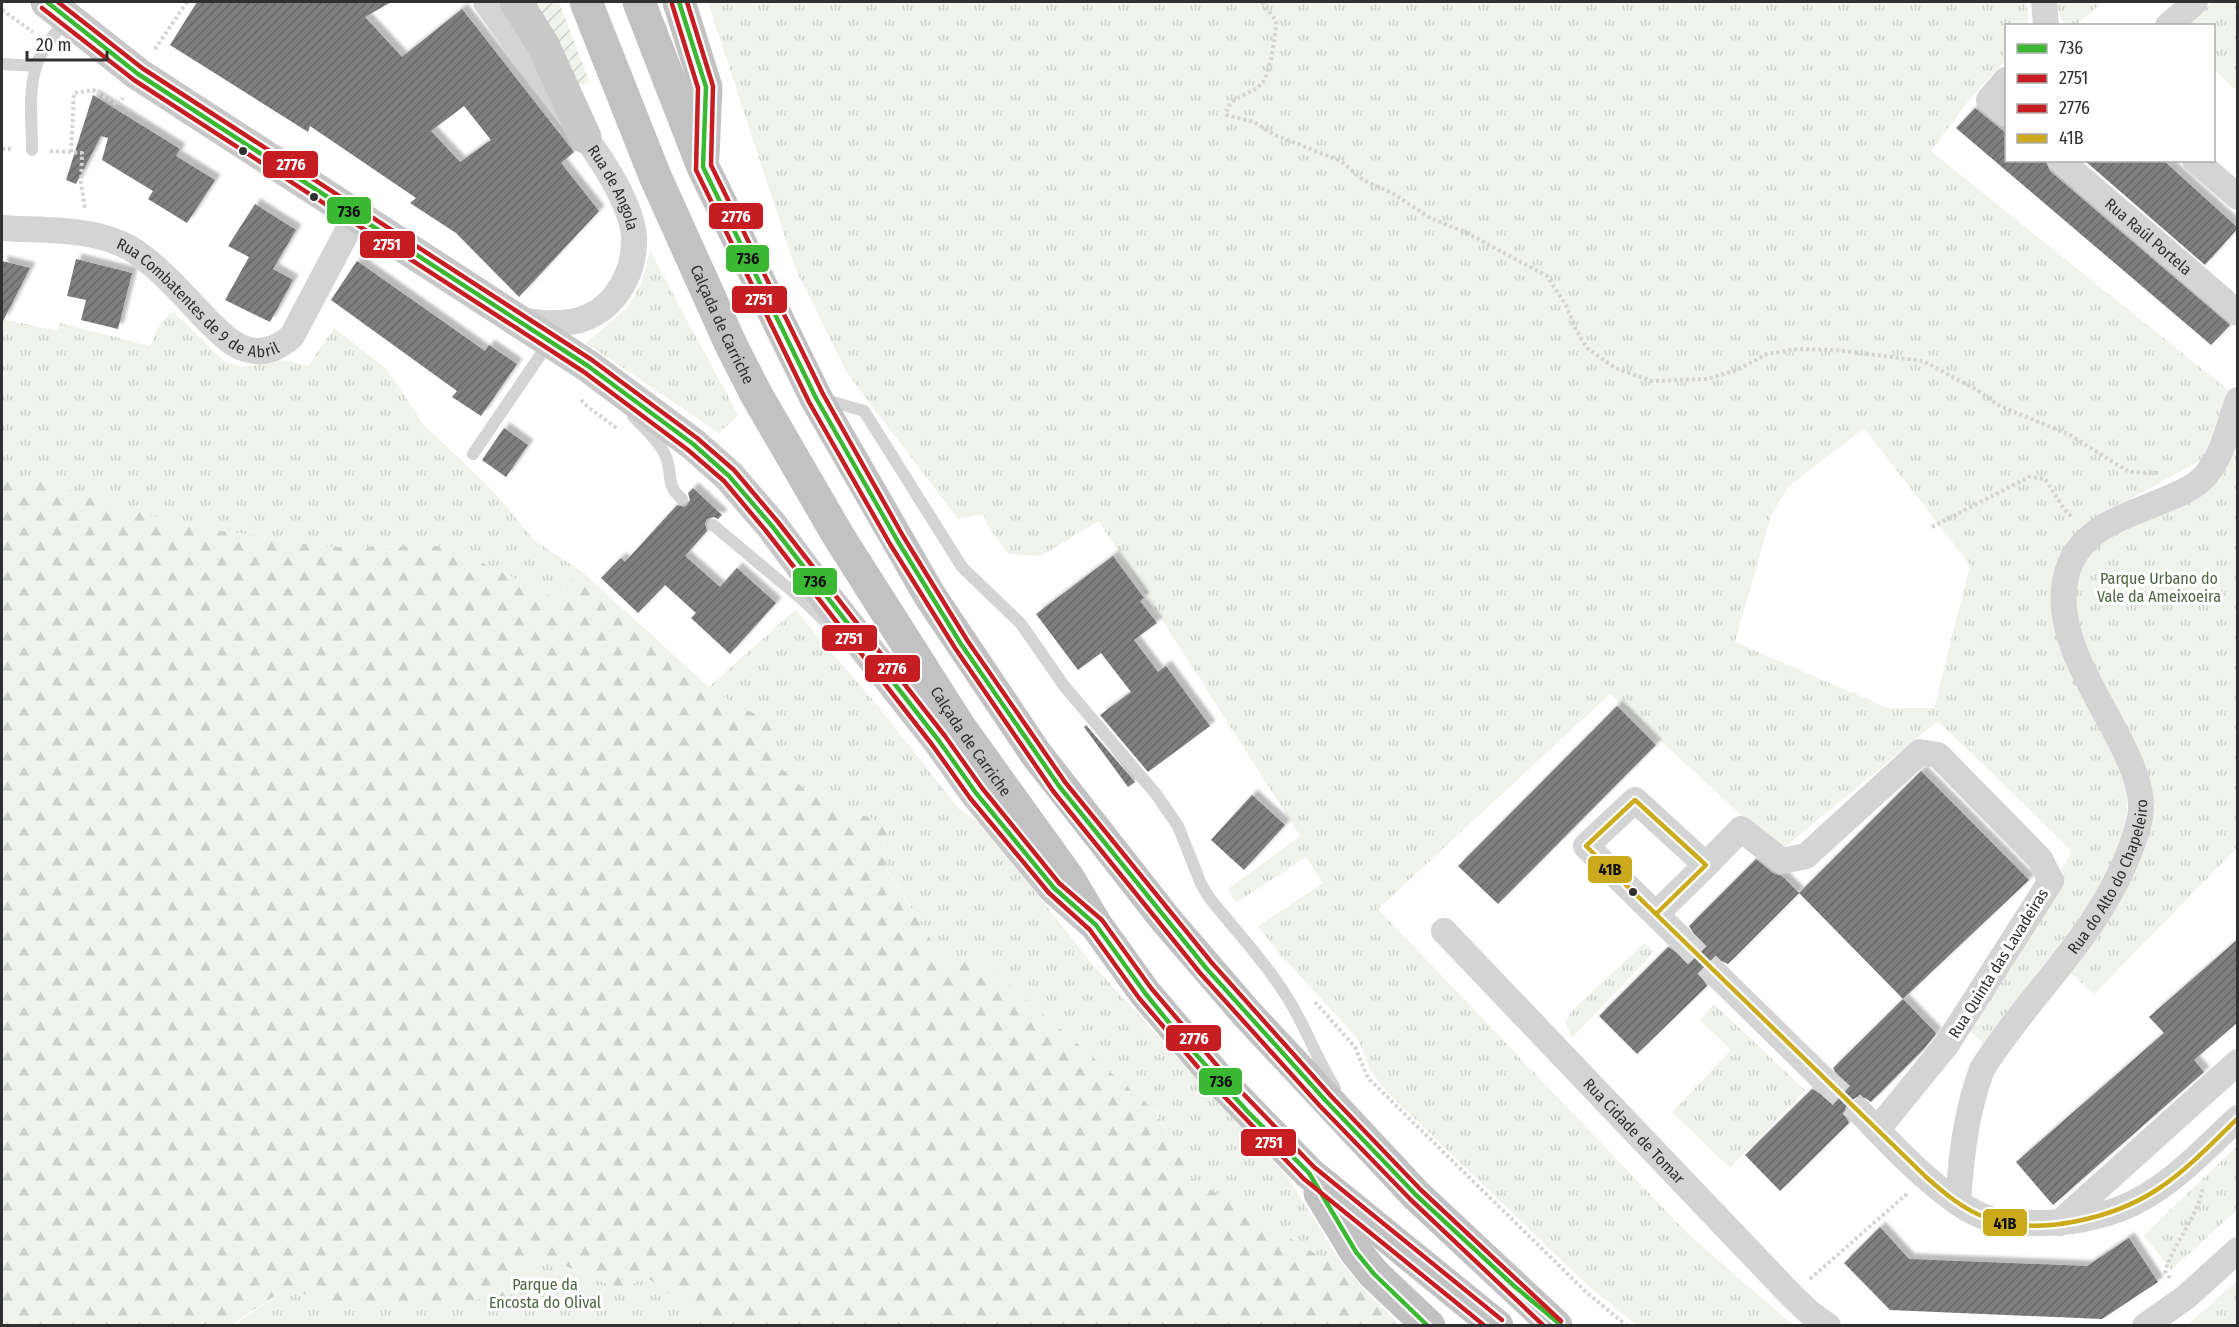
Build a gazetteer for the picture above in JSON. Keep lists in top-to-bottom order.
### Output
{
  "streets": {
    "highway": ["Calçada de Carriche"],
    "street": [
      "Rua de Angola",
      "Rua Raúl Portela",
      "Rua Combatentes de 9 de Abril",
      "Rua do Alto do Chapeleiro",
      "Rua Quinta das Lavadeiras",
      "Rua Cidade de Tomar"
    ]
  },
  "crossings": [
    ["Rua do Alto do Chapeleiro", "Rua Quinta das Lavadeiras"]
  ],
  "parks": ["Parque Urbano do Vale da Ameixoeira", "Parque da Encosta do Olival"],
  "lines": [
    "transit line 736",
    "transit line 2776",
    "transit line 2751",
    "transit line 41B"
  ],
  "legend": [
    "736",
    "2751",
    "2776",
    "41B"
  ],
  "scale_bar": "20 m"
}
